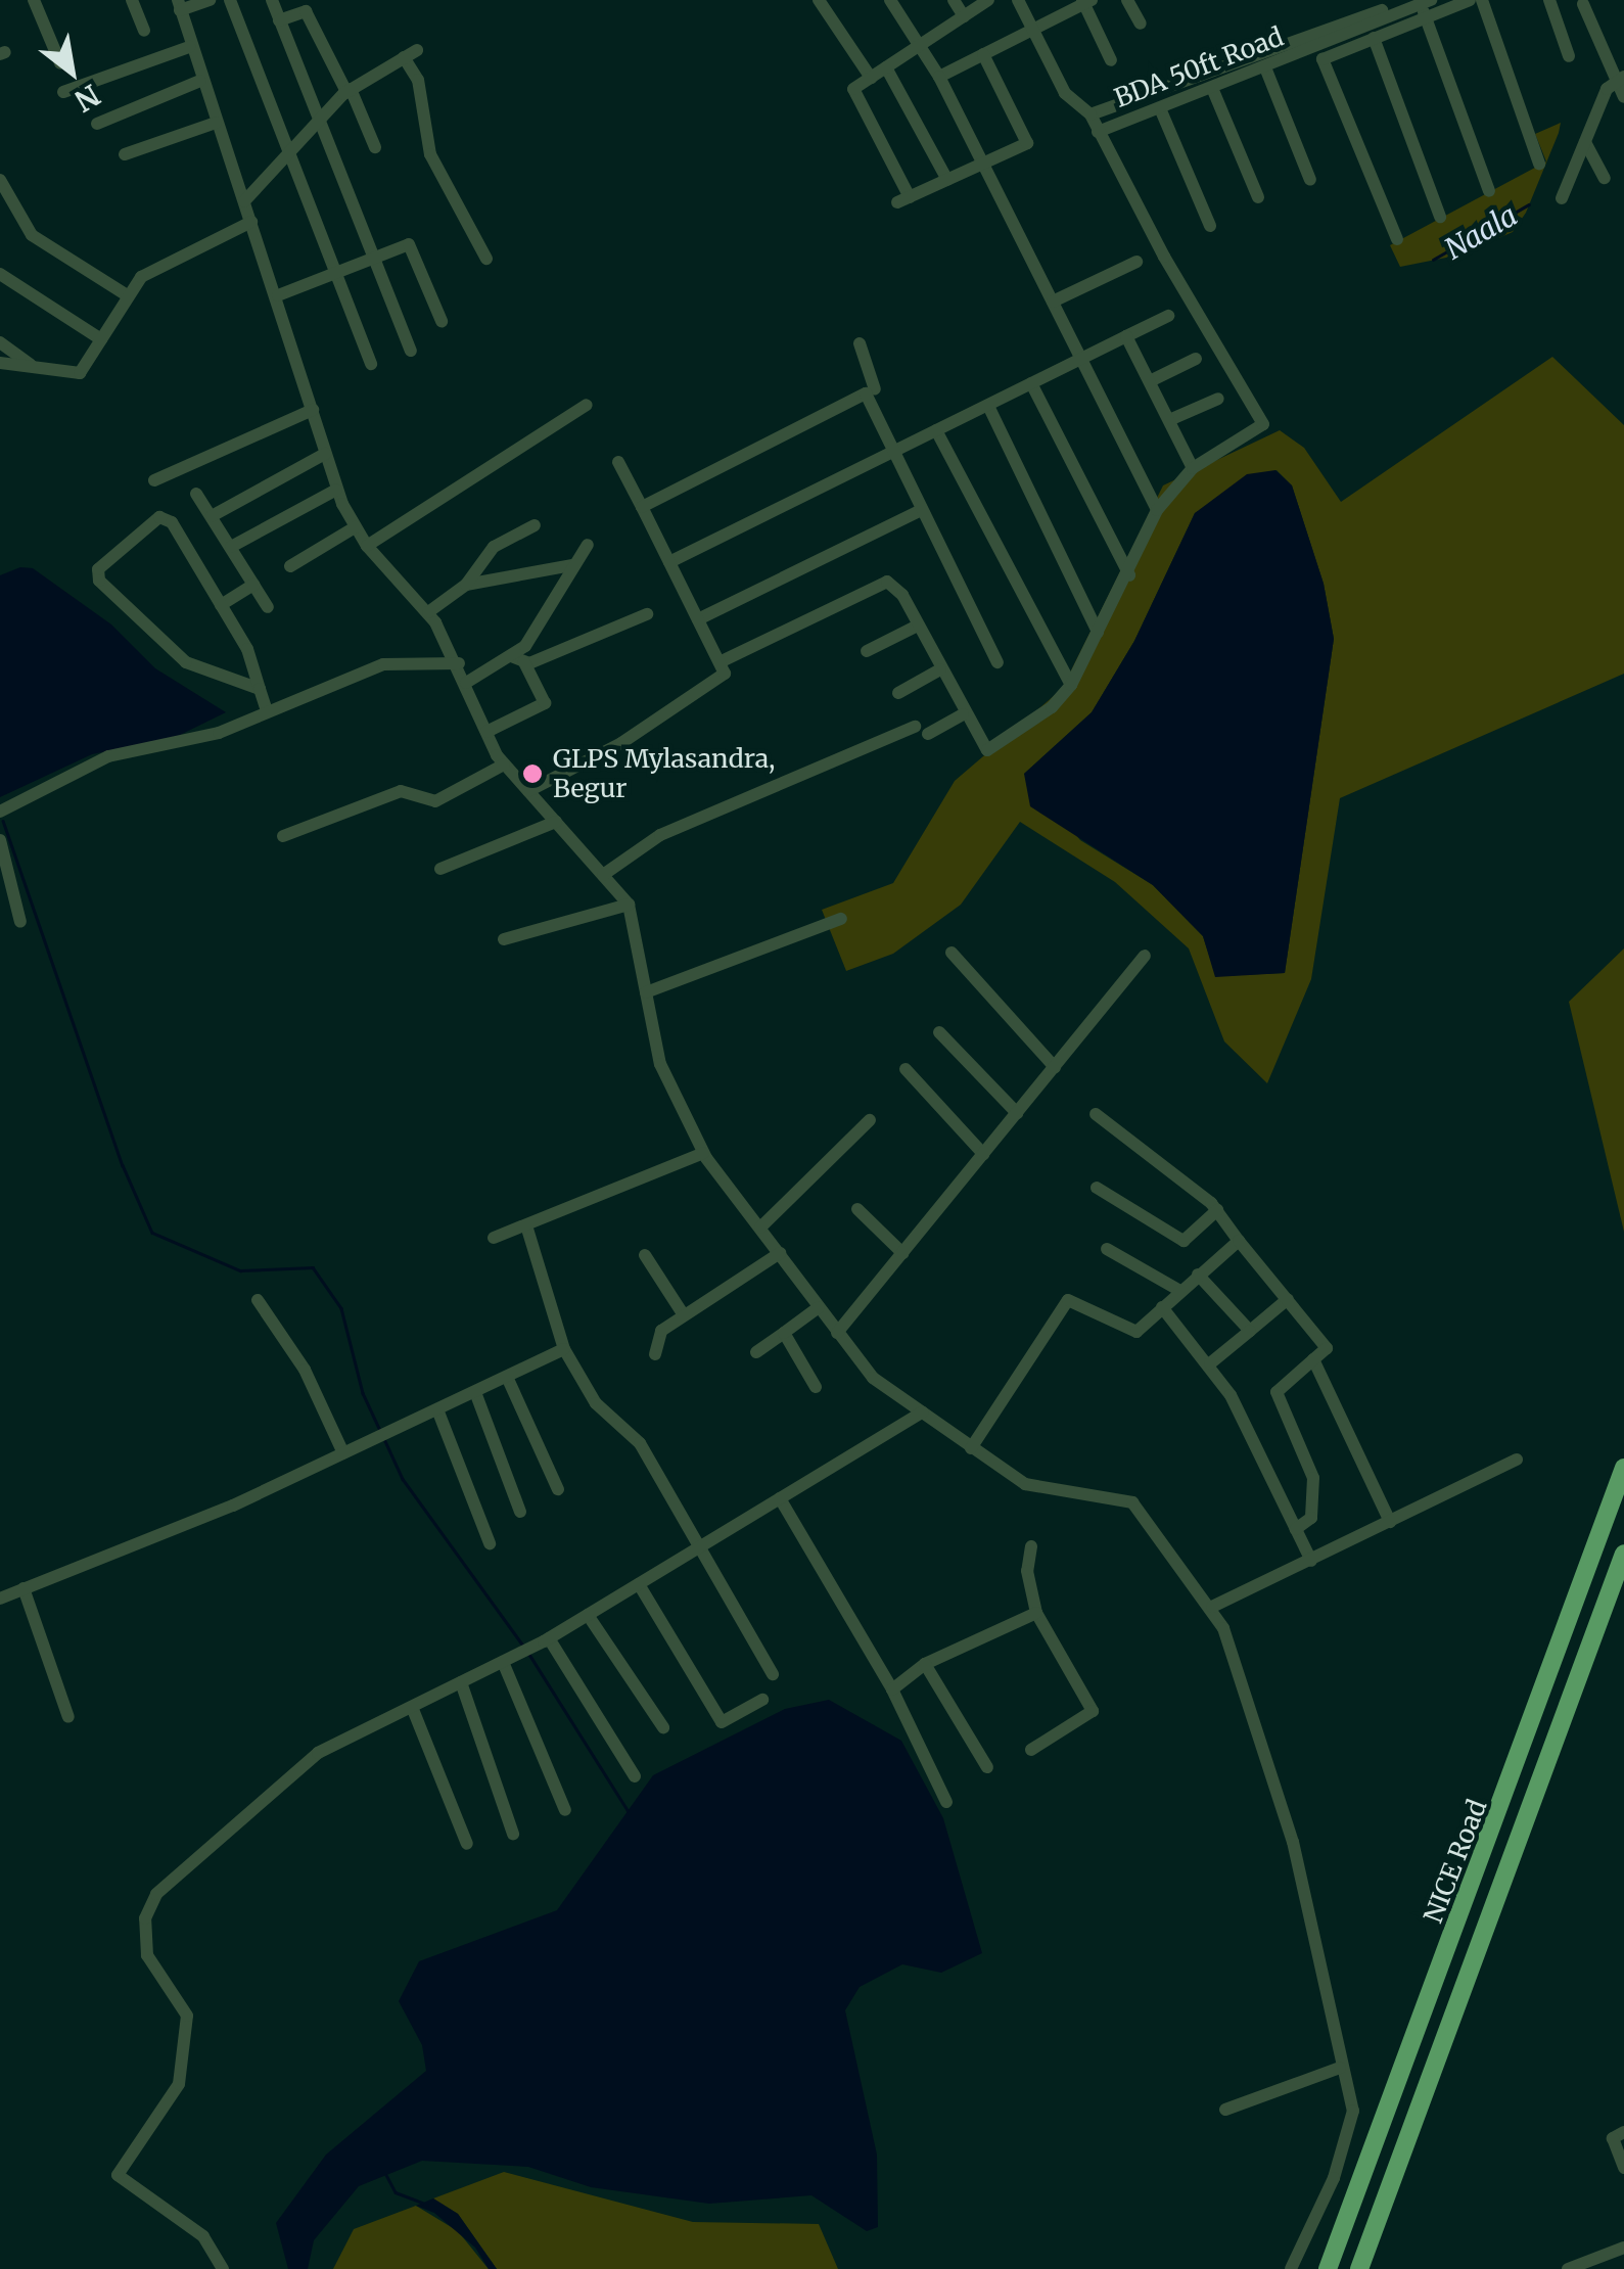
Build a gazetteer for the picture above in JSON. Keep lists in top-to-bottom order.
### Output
{
  "streets": {
    "highway": ["NICE Road"],
    "street": ["BDA 50ft Road"]
  },
  "water": ["Naala"],
  "places": ["GLPS Mylasandra, Begur"],
  "north": "bottom right"
}
